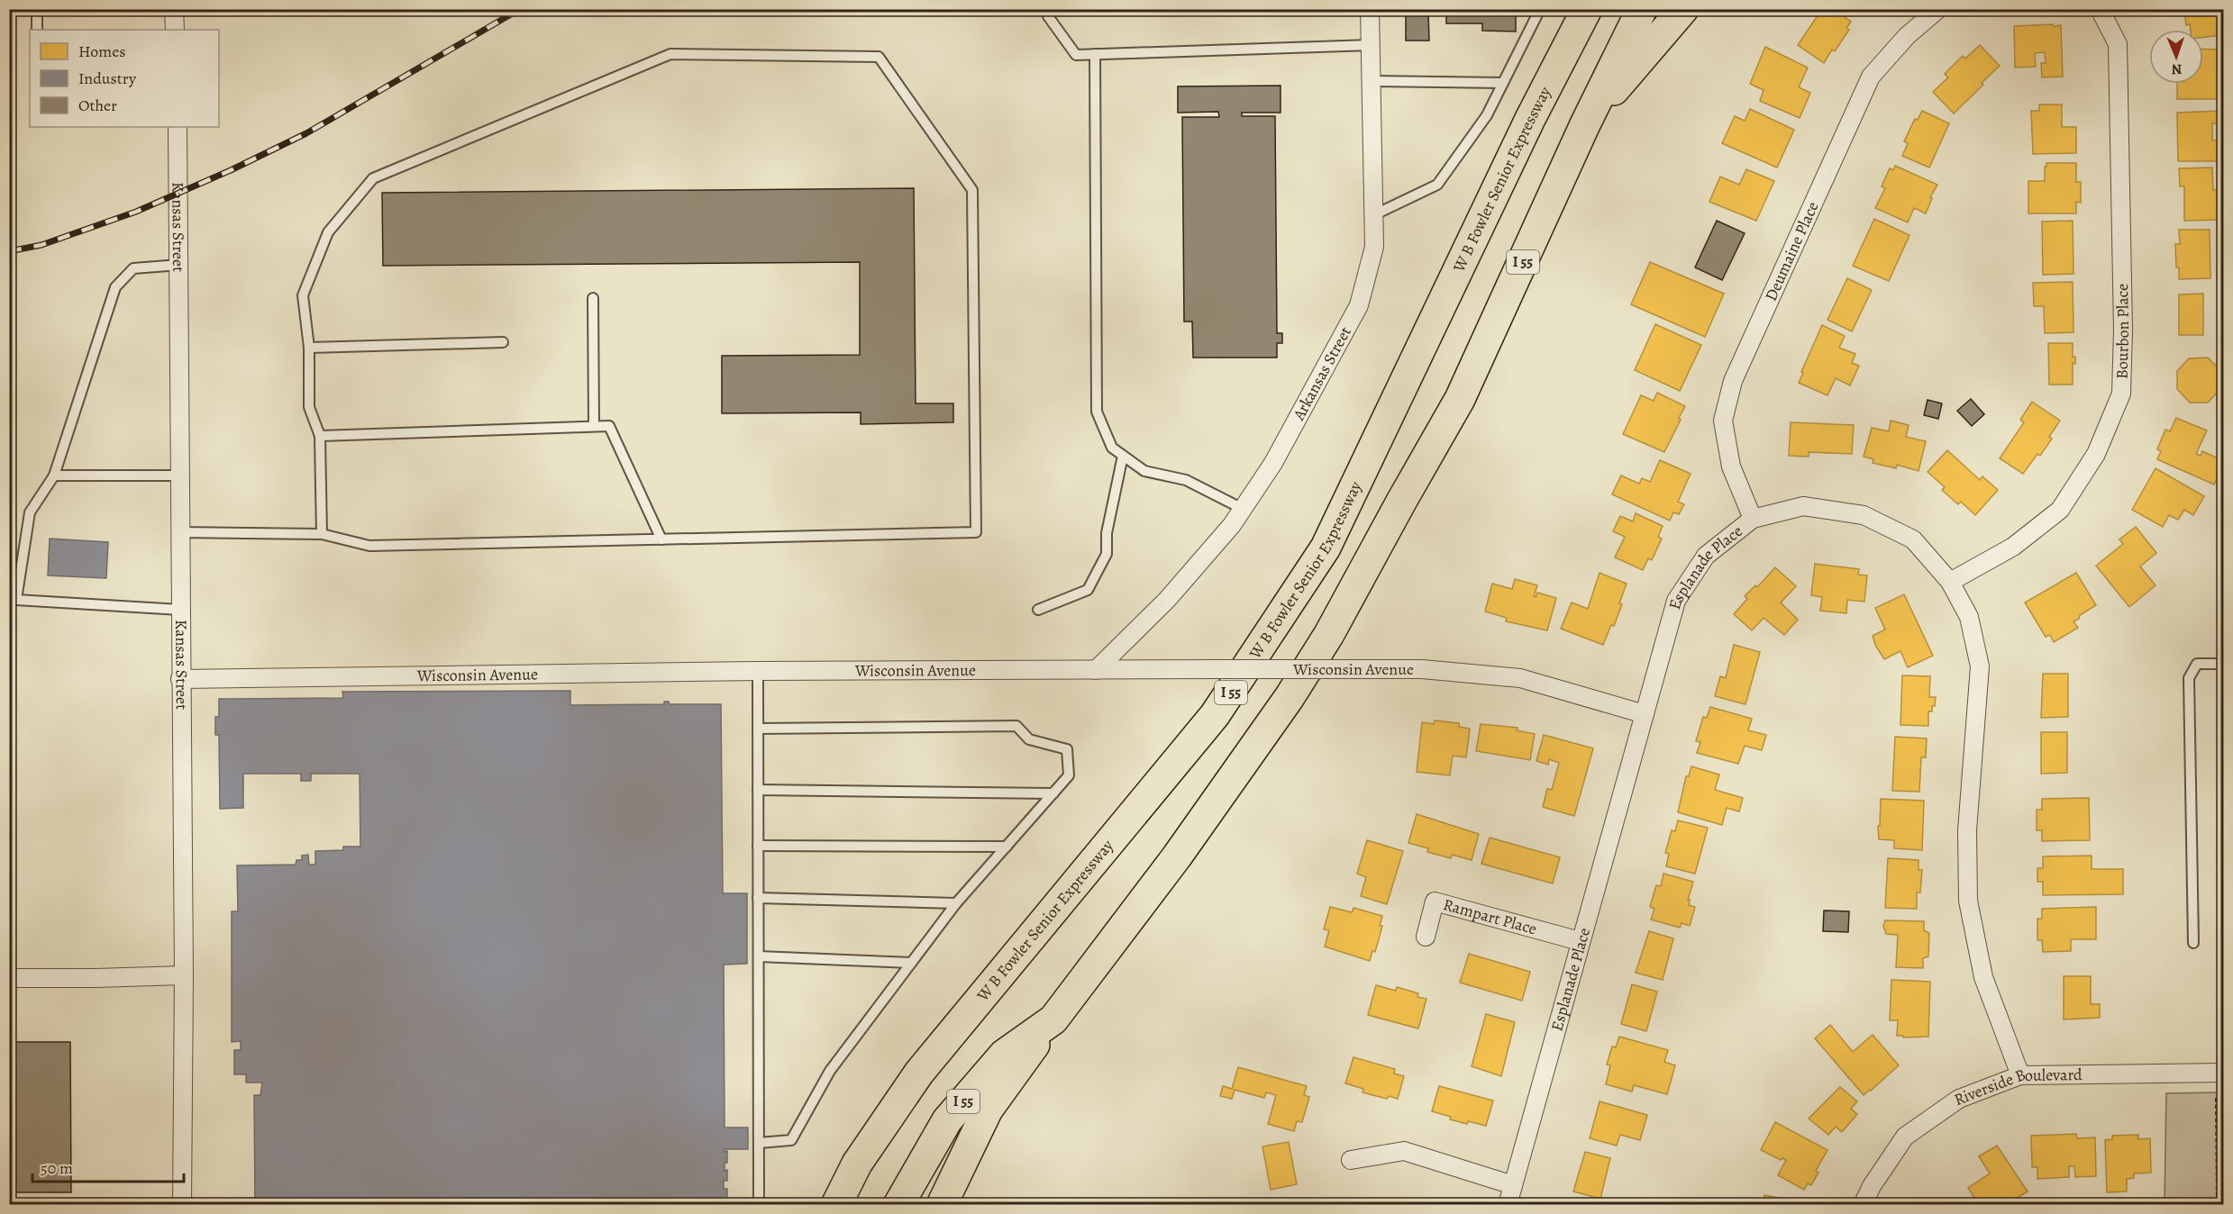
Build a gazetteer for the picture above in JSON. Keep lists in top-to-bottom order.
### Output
{
  "streets": {
    "highway": ["W B Fowler Senior Expressway", "I 55"],
    "street": [
      "Kansas Street",
      "Deumaine Place",
      "Bourbon Place",
      "Arkansas Street",
      "Esplanade Place",
      "Wisconsin Avenue",
      "Rampart Place",
      "Riverside Boulevard"
    ]
  },
  "crossings": [
    ["Kansas Street", "Wisconsin Avenue"],
    ["Deumaine Place", "Esplanade Place"],
    ["Bourbon Place", "Esplanade Place"],
    ["Arkansas Street", "Wisconsin Avenue"],
    ["Esplanade Place", "Wisconsin Avenue"],
    ["Esplanade Place", "Rampart Place"],
    ["Esplanade Place", "Riverside Boulevard"]
  ],
  "legend": ["Homes", "Industry", "Other"],
  "scale_bar": "50 m",
  "north": "bottom"
}
